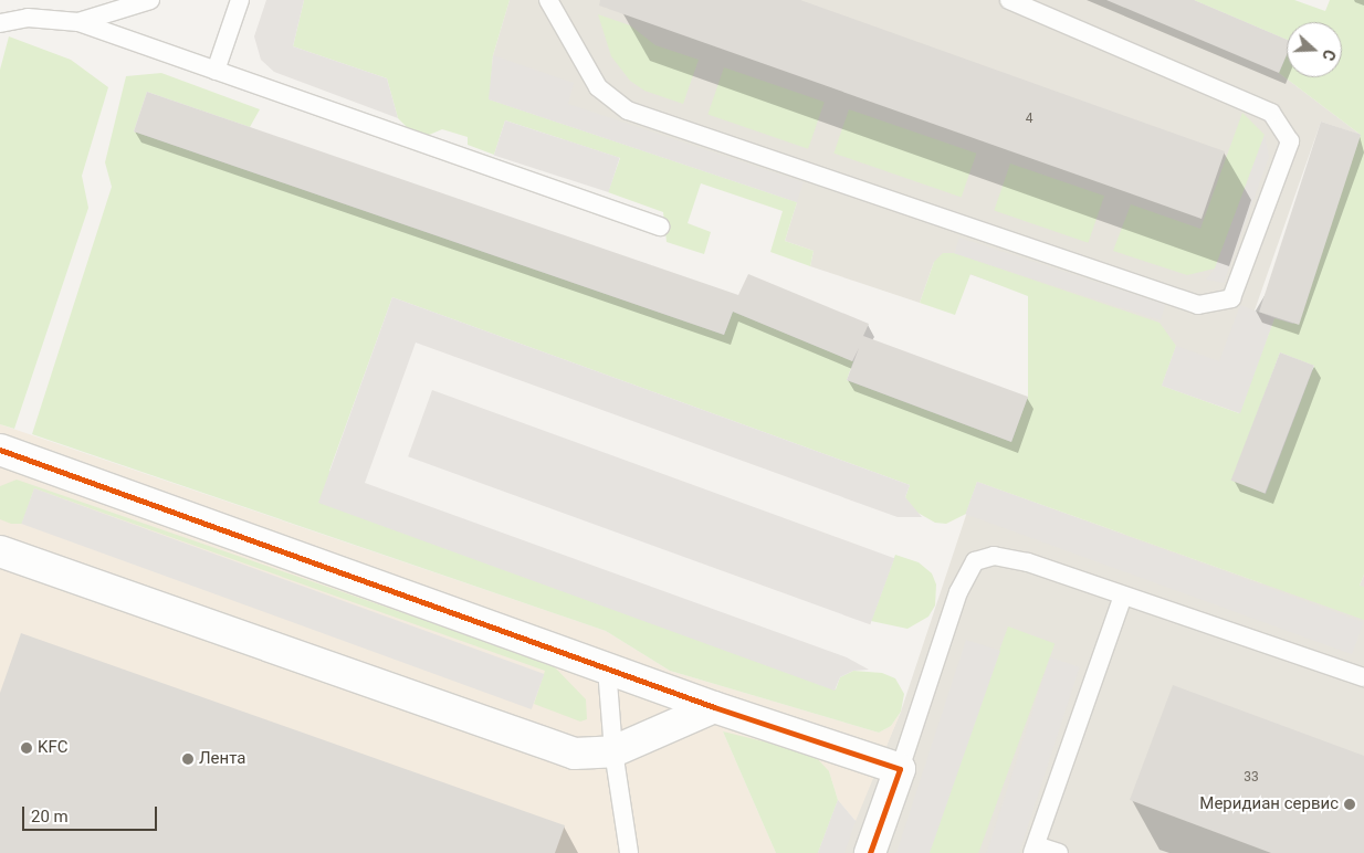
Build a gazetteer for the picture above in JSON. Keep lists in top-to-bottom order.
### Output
{
  "places": ["KFC", "Лента", "Меридиан сервис"],
  "house_numbers": ["4", "33"],
  "scale_bar": "20 m",
  "north": "right"
}
